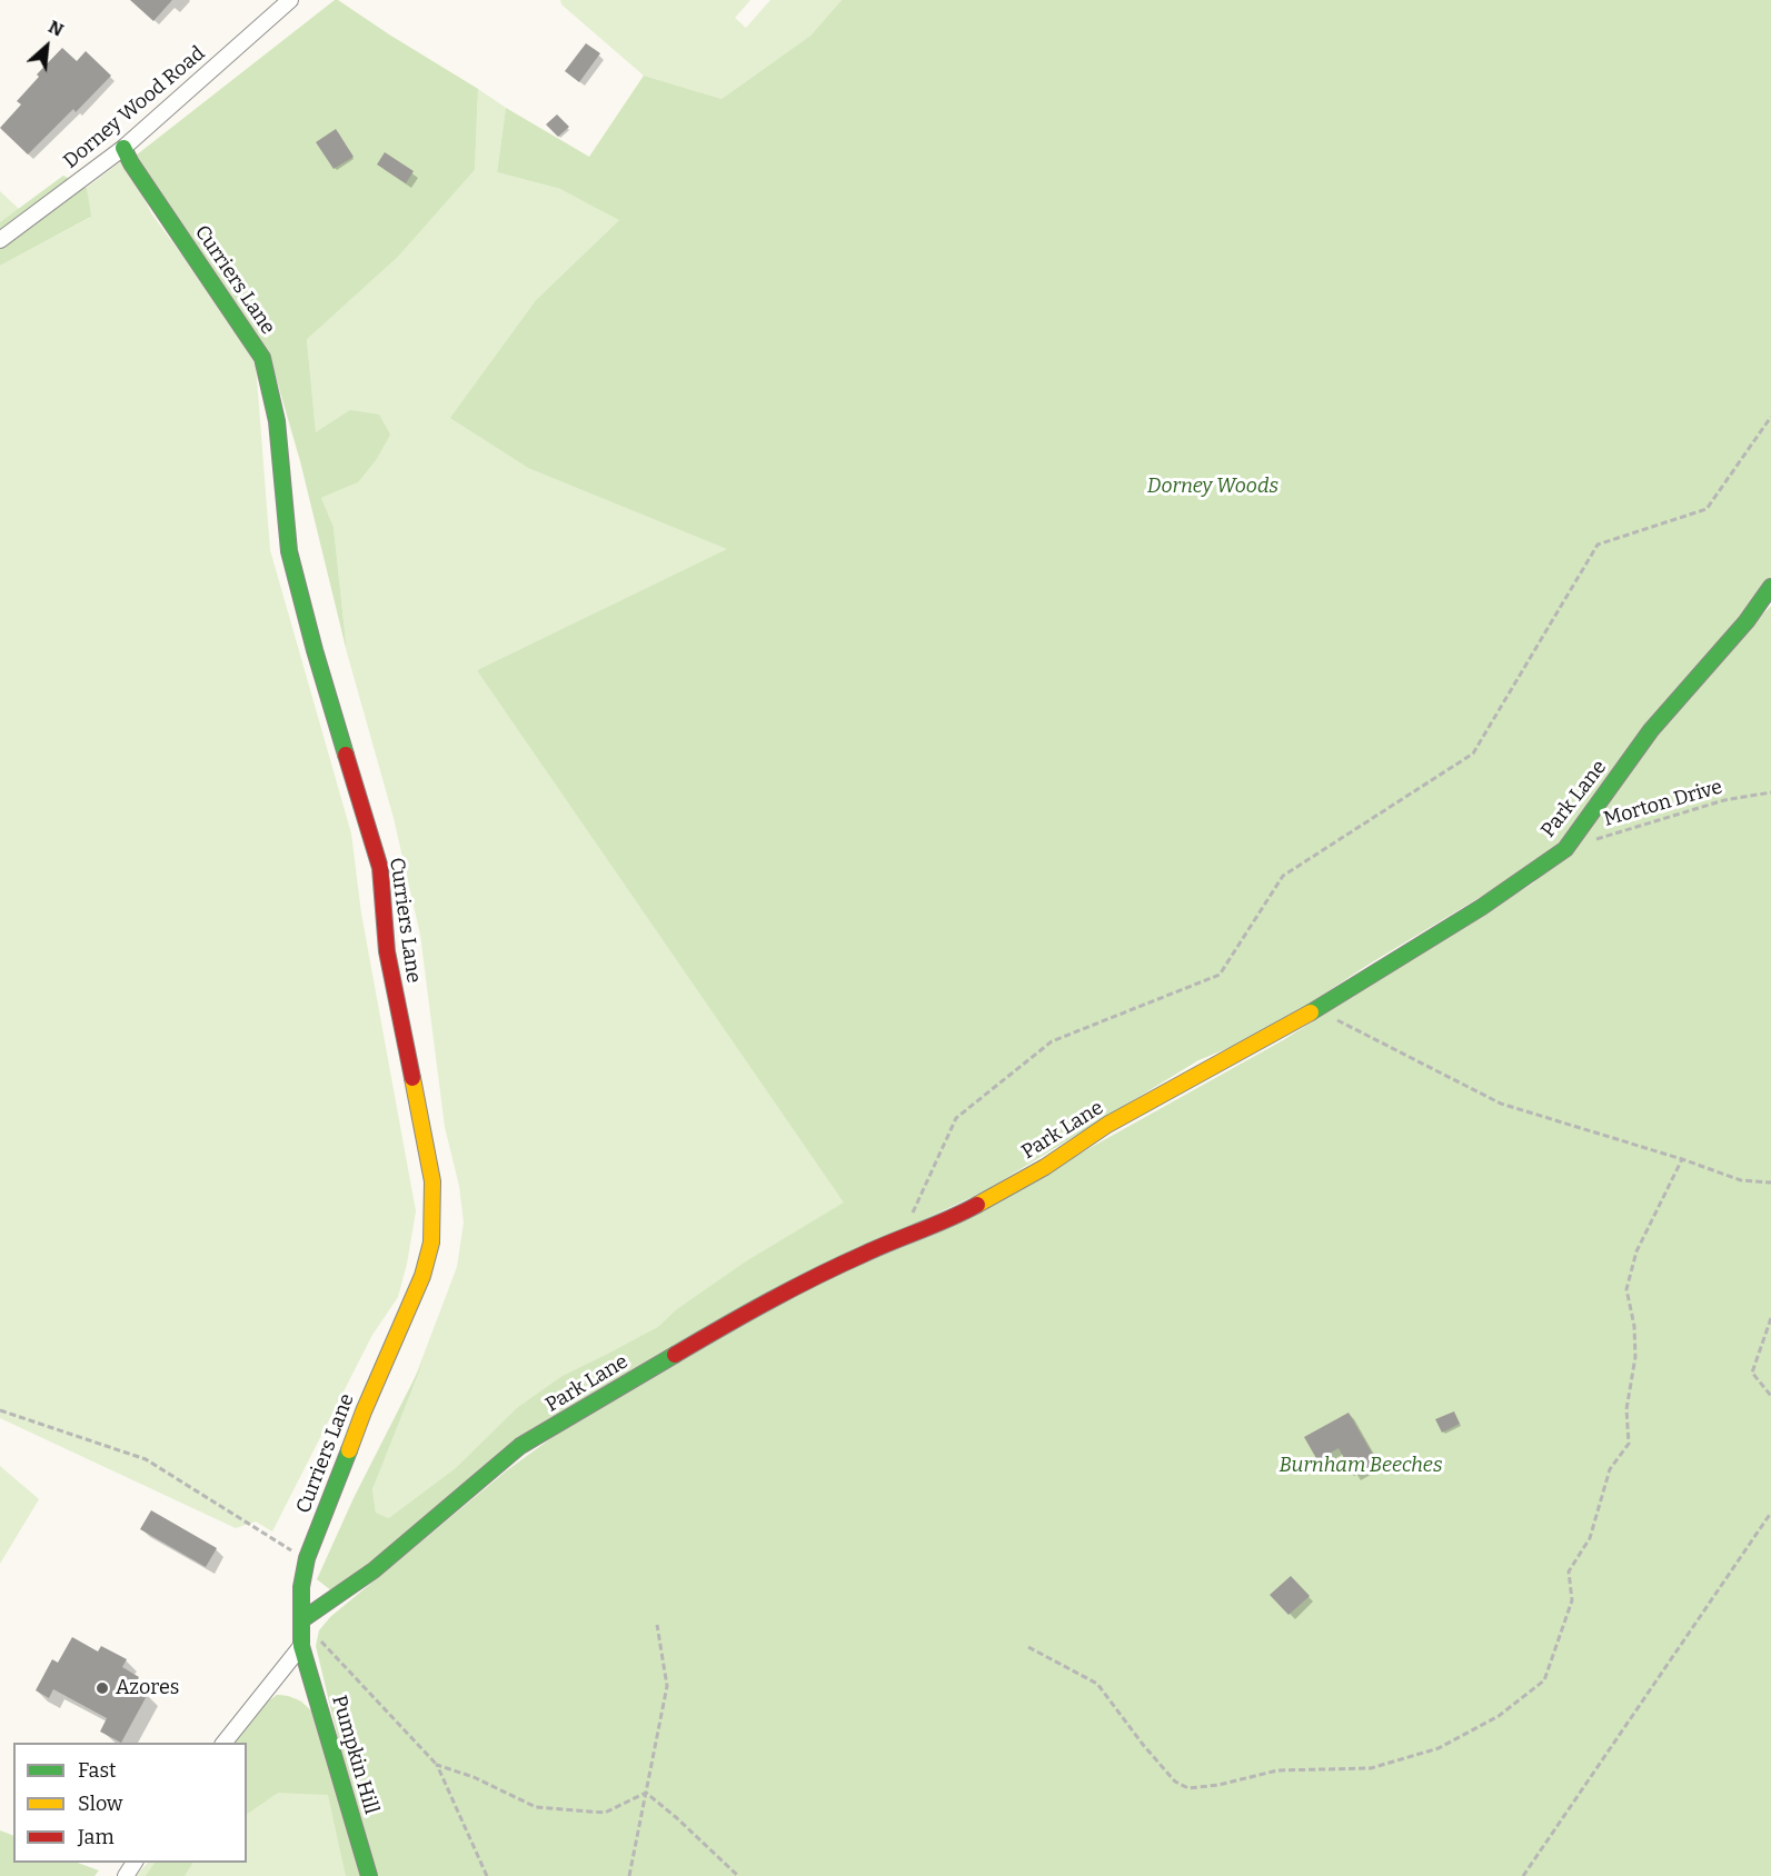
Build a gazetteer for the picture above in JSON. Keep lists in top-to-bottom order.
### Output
{
  "streets": {
    "street": [
      "Dorney Wood Road",
      "Curriers Lane",
      "Park Lane",
      "Pumpkin Hill"
    ],
    "path": ["Morton Drive"]
  },
  "crossings": [
    ["Dorney Wood Road", "Curriers Lane"],
    ["Curriers Lane", "Park Lane"],
    ["Curriers Lane", "Pumpkin Hill"],
    ["Park Lane", "Morton Drive"]
  ],
  "parks": ["Dorney Woods", "Burnham Beeches"],
  "places": ["Azores"],
  "legend": ["Fast", "Slow", "Jam"],
  "north": "top right"
}
